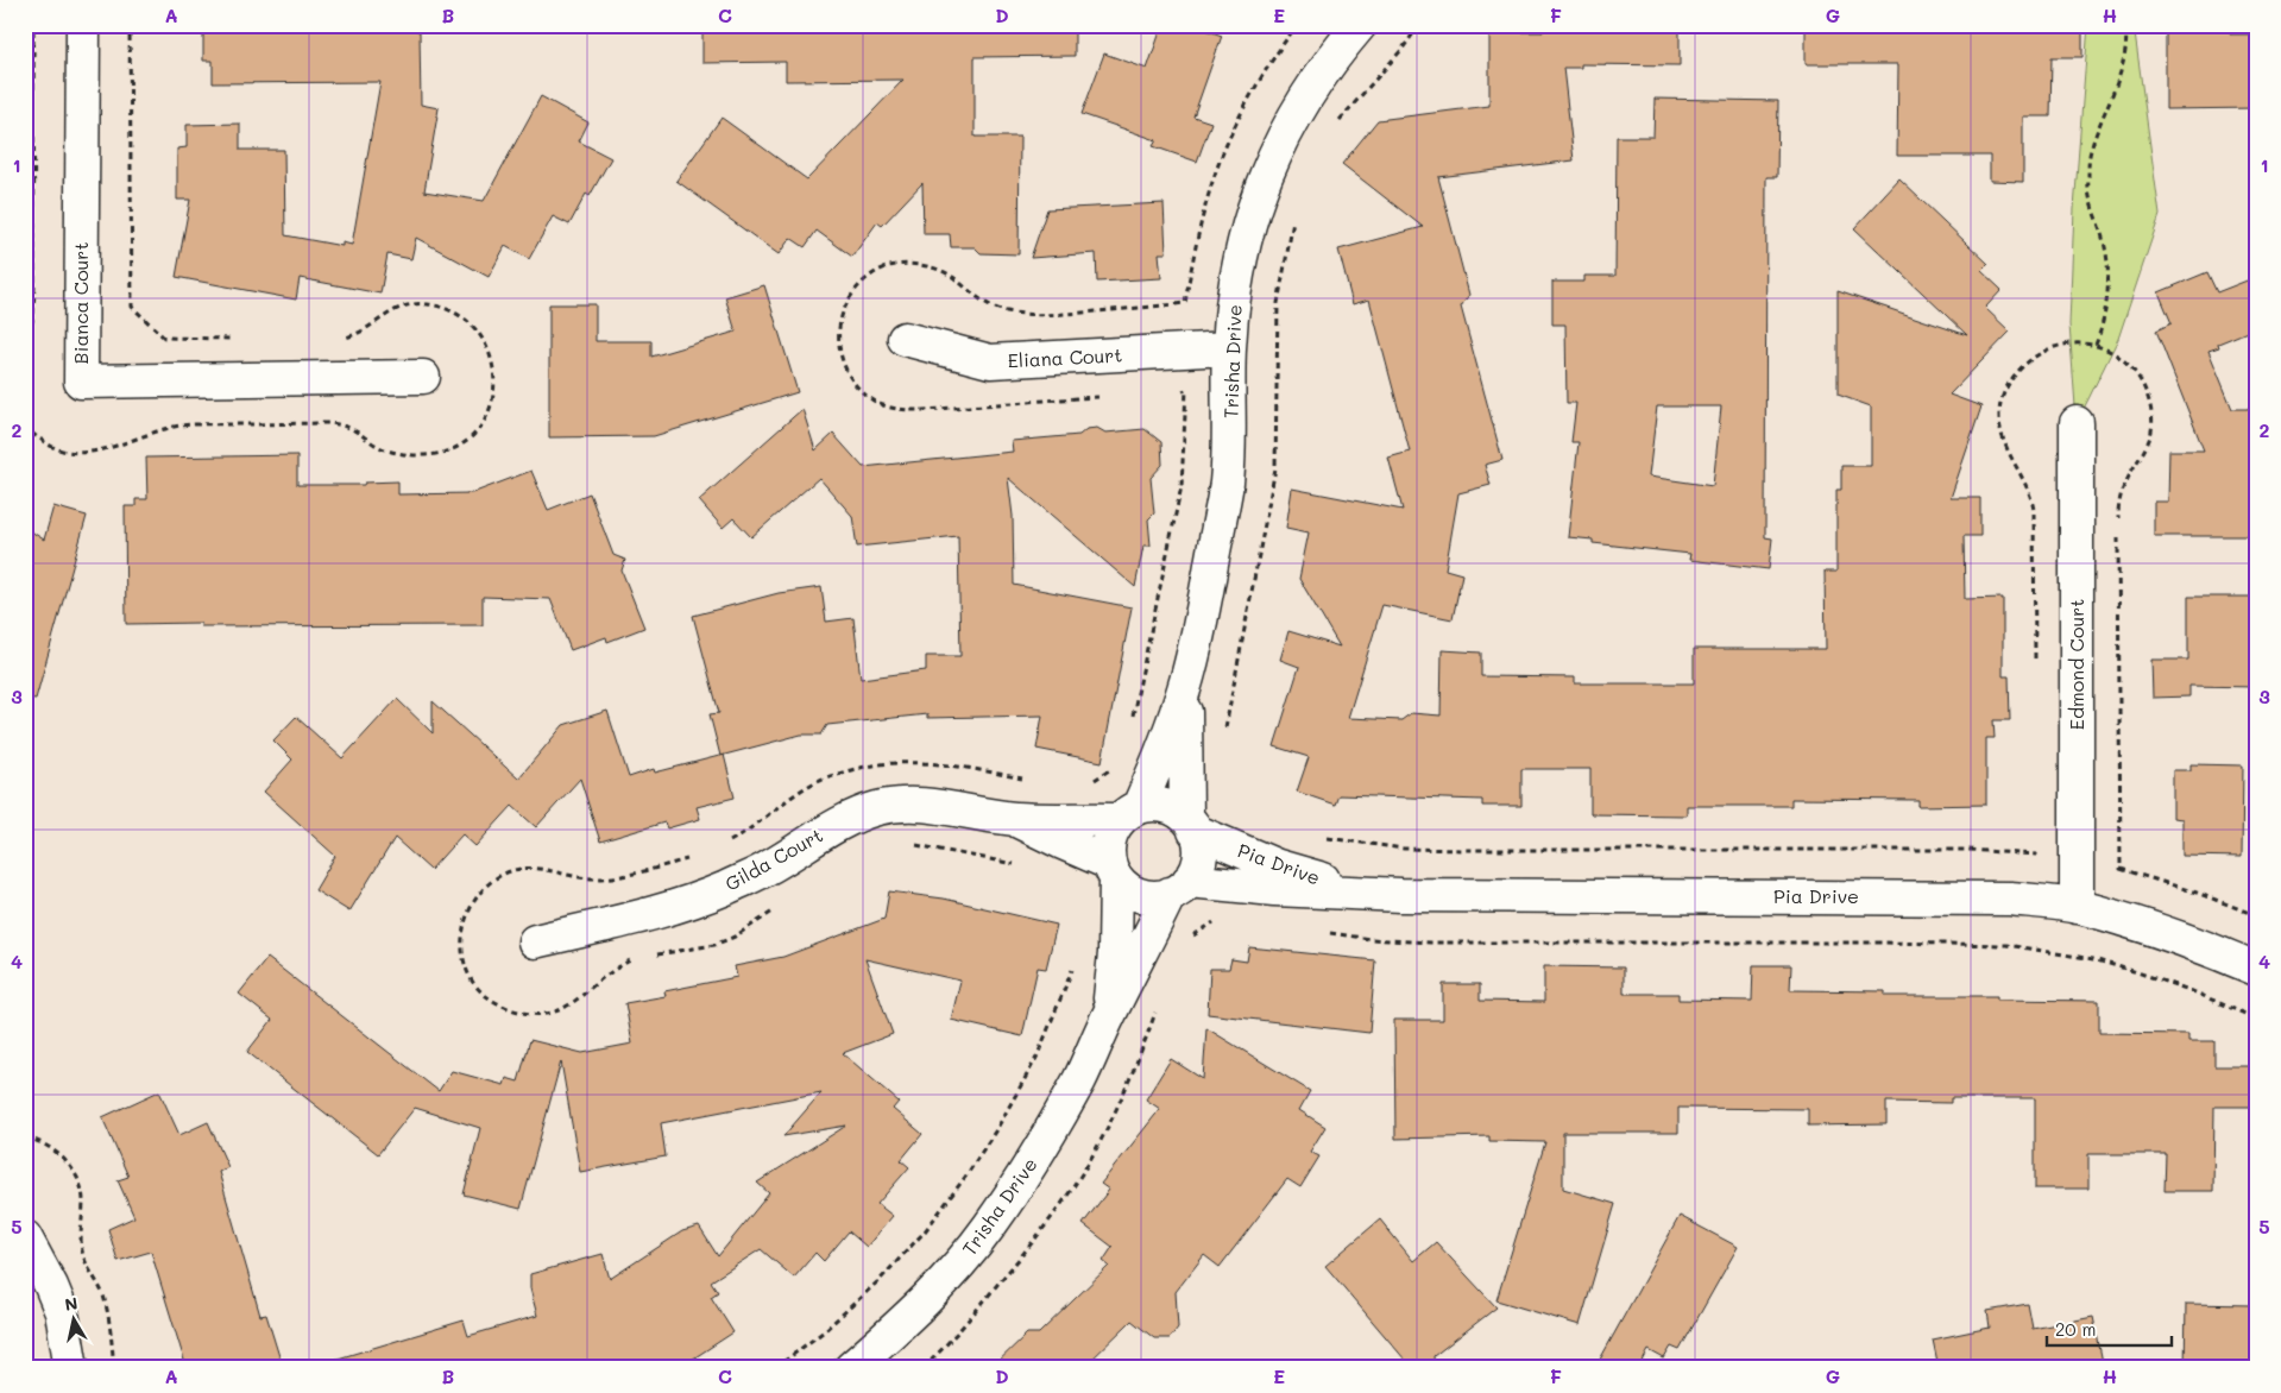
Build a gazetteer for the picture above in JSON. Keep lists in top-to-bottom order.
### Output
{
  "streets": {
    "street": [
      "Bianca Court",
      "Eliana Court",
      "Trisha Drive",
      "Edmond Court",
      "Gilda Court",
      "Pia Drive"
    ]
  },
  "crossings": [
    ["Eliana Court", "Trisha Drive"],
    ["Trisha Drive", "Gilda Court"],
    ["Trisha Drive", "Pia Drive"],
    ["Edmond Court", "Pia Drive"],
    ["Gilda Court", "Pia Drive"]
  ],
  "scale_bar": "20 m",
  "north": "top",
  "grid": {
    "columns": [
      "A",
      "B",
      "C",
      "D",
      "E",
      "F",
      "G",
      "H"
    ],
    "rows": [
      "1",
      "2",
      "3",
      "4",
      "5"
    ]
  }
}
